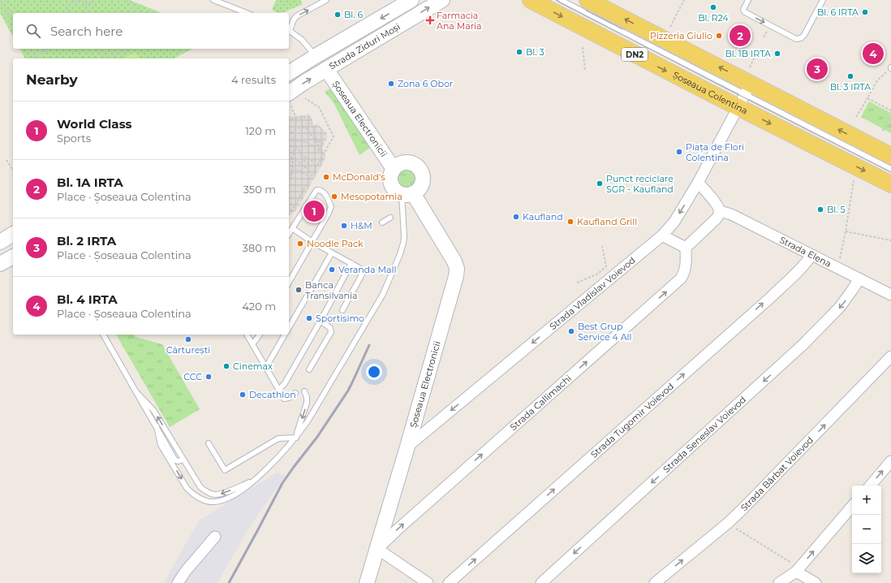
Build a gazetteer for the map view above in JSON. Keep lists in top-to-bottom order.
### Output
{
  "streets": {
    "main road": ["DN2", "Șoseaua Colentina"],
    "street": [
      "Strada Ziduri Moși",
      "Șoseaua Electronicii",
      "Strada Elena",
      "Strada Vladislav Voievod",
      "Strada Callimachi",
      "Strada Tugomir Voievod",
      "Strada Seneslav Voievod",
      "Strada Bărbat Voievod"
    ]
  },
  "crossings": [
    ["Strada Ziduri Moși", "Șoseaua Electronicii"],
    ["Șoseaua Colentina", "Strada Vladislav Voievod"],
    ["Șoseaua Electronicii", "Strada Vladislav Voievod"],
    ["Șoseaua Electronicii", "Strada Callimachi"],
    ["Strada Elena", "Strada Tugomir Voievod"],
    ["Strada Elena", "Strada Seneslav Voievod"]
  ],
  "one_way": [
    "Strada Vladislav Voievod",
    "Strada Callimachi",
    "Strada Tugomir Voievod",
    "Strada Seneslav Voievod"
  ],
  "places": {
    "other": [
      "Bl. R24",
      "Bl. 6 IRTA",
      "Bl. 6",
      "Pizzeria Giulio",
      "Bl. 3",
      "Bl. 1B IRTA",
      "Bl. 3 IRTA",
      "Zona 6 Obor",
      "Piața de Flori Colentina",
      "McDonald's",
      "Punct reciclare SGR - Kaufland",
      "Mesopotamia",
      "Bl. 5",
      "Kaufland",
      "Kaufland Grill",
      "H&M",
      "Noodle Pack",
      "Veranda Mall",
      "Banca Transilvania",
      "Sportisimo",
      "Best Grup Service 4 All",
      "Cărturești",
      "Cinemax",
      "CCC",
      "Decathlon"
    ],
    "health": ["Farmacia Ana Maria"]
  },
  "page": {
    "search": "Search here",
    "pins": [
      "2",
      "4",
      "3",
      "1"
    ],
    "heading": ["Nearby", "4 results"],
    "list": [
      {
        "mark": "1",
        "name": "World Class",
        "note": "Sports",
        "value": "120 m"
      },
      {
        "mark": "2",
        "name": "Bl. 1A IRTA",
        "note": "Place · Șoseaua Colentina",
        "value": "350 m"
      },
      {
        "mark": "3",
        "name": "Bl. 2 IRTA",
        "note": "Place · Șoseaua Colentina",
        "value": "380 m"
      },
      {
        "mark": "4",
        "name": "Bl. 4 IRTA",
        "note": "Place · Șoseaua Colentina",
        "value": "420 m"
      }
    ],
    "map_buttons": ["+", "−"]
  }
}
